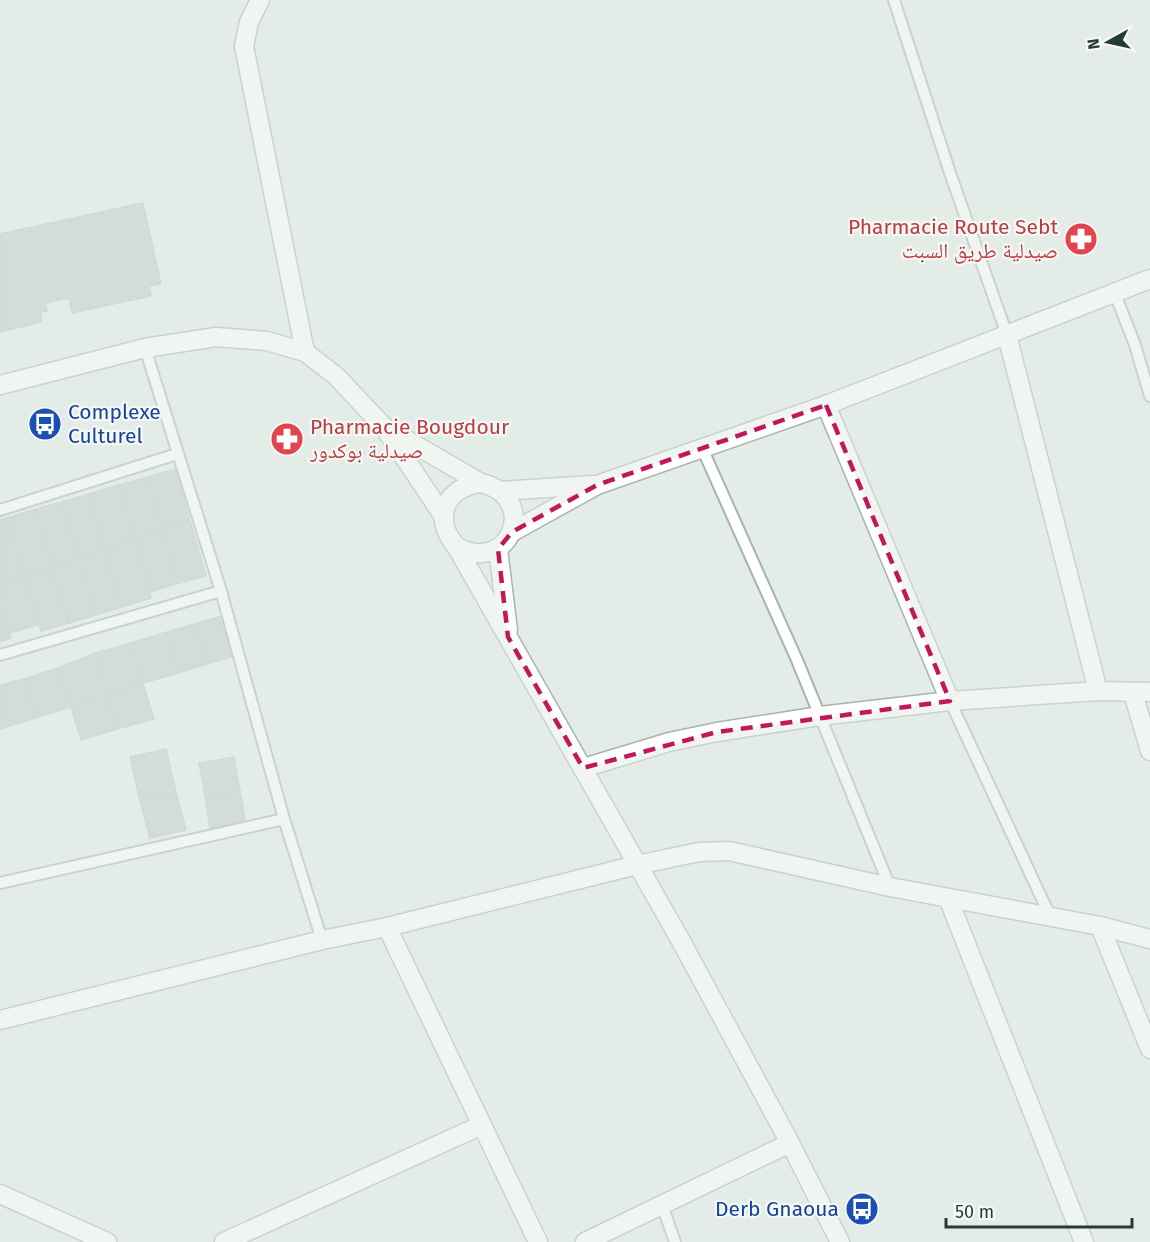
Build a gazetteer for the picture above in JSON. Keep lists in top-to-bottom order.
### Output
{
  "places": {
    "pharmacy": ["Pharmacie Route Sebt صيدلية طريق السبت", "Pharmacie Bougdour صيدلية بوكدور"],
    "bus stop": ["Complexe Culturel", "Derb Gnaoua"]
  },
  "scale_bar": "50 m",
  "north": "left"
}
